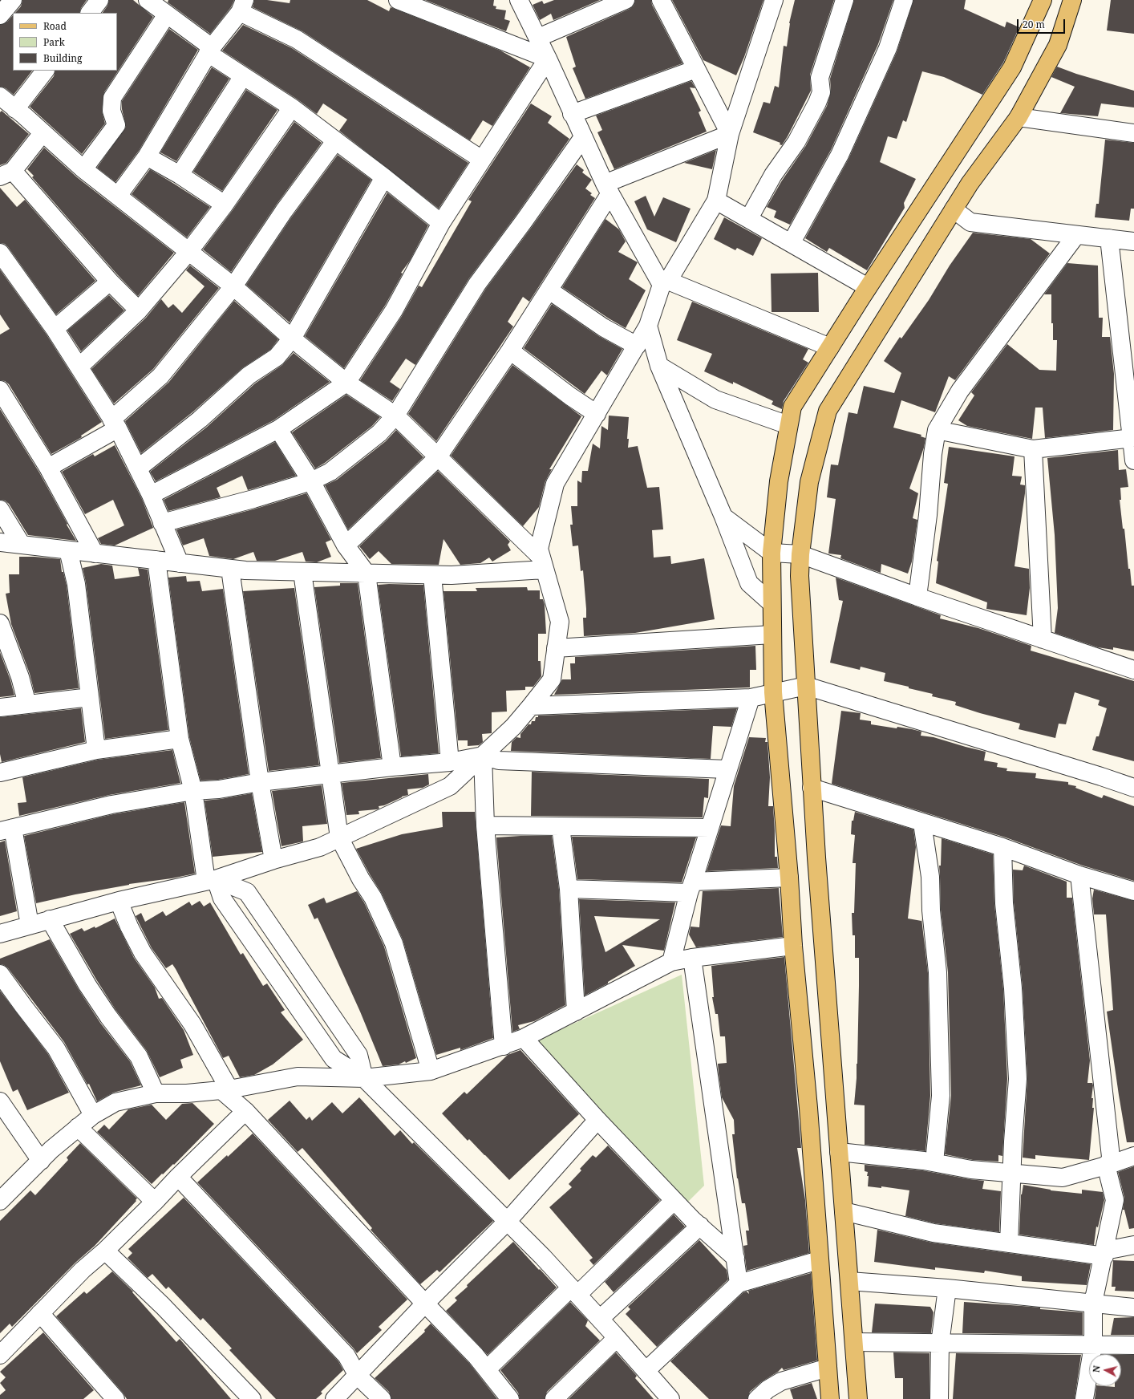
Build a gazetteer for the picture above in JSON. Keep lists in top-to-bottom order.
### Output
{
  "legend": ["Road", "Park", "Building"],
  "scale_bar": "20 m",
  "north": "left"
}
